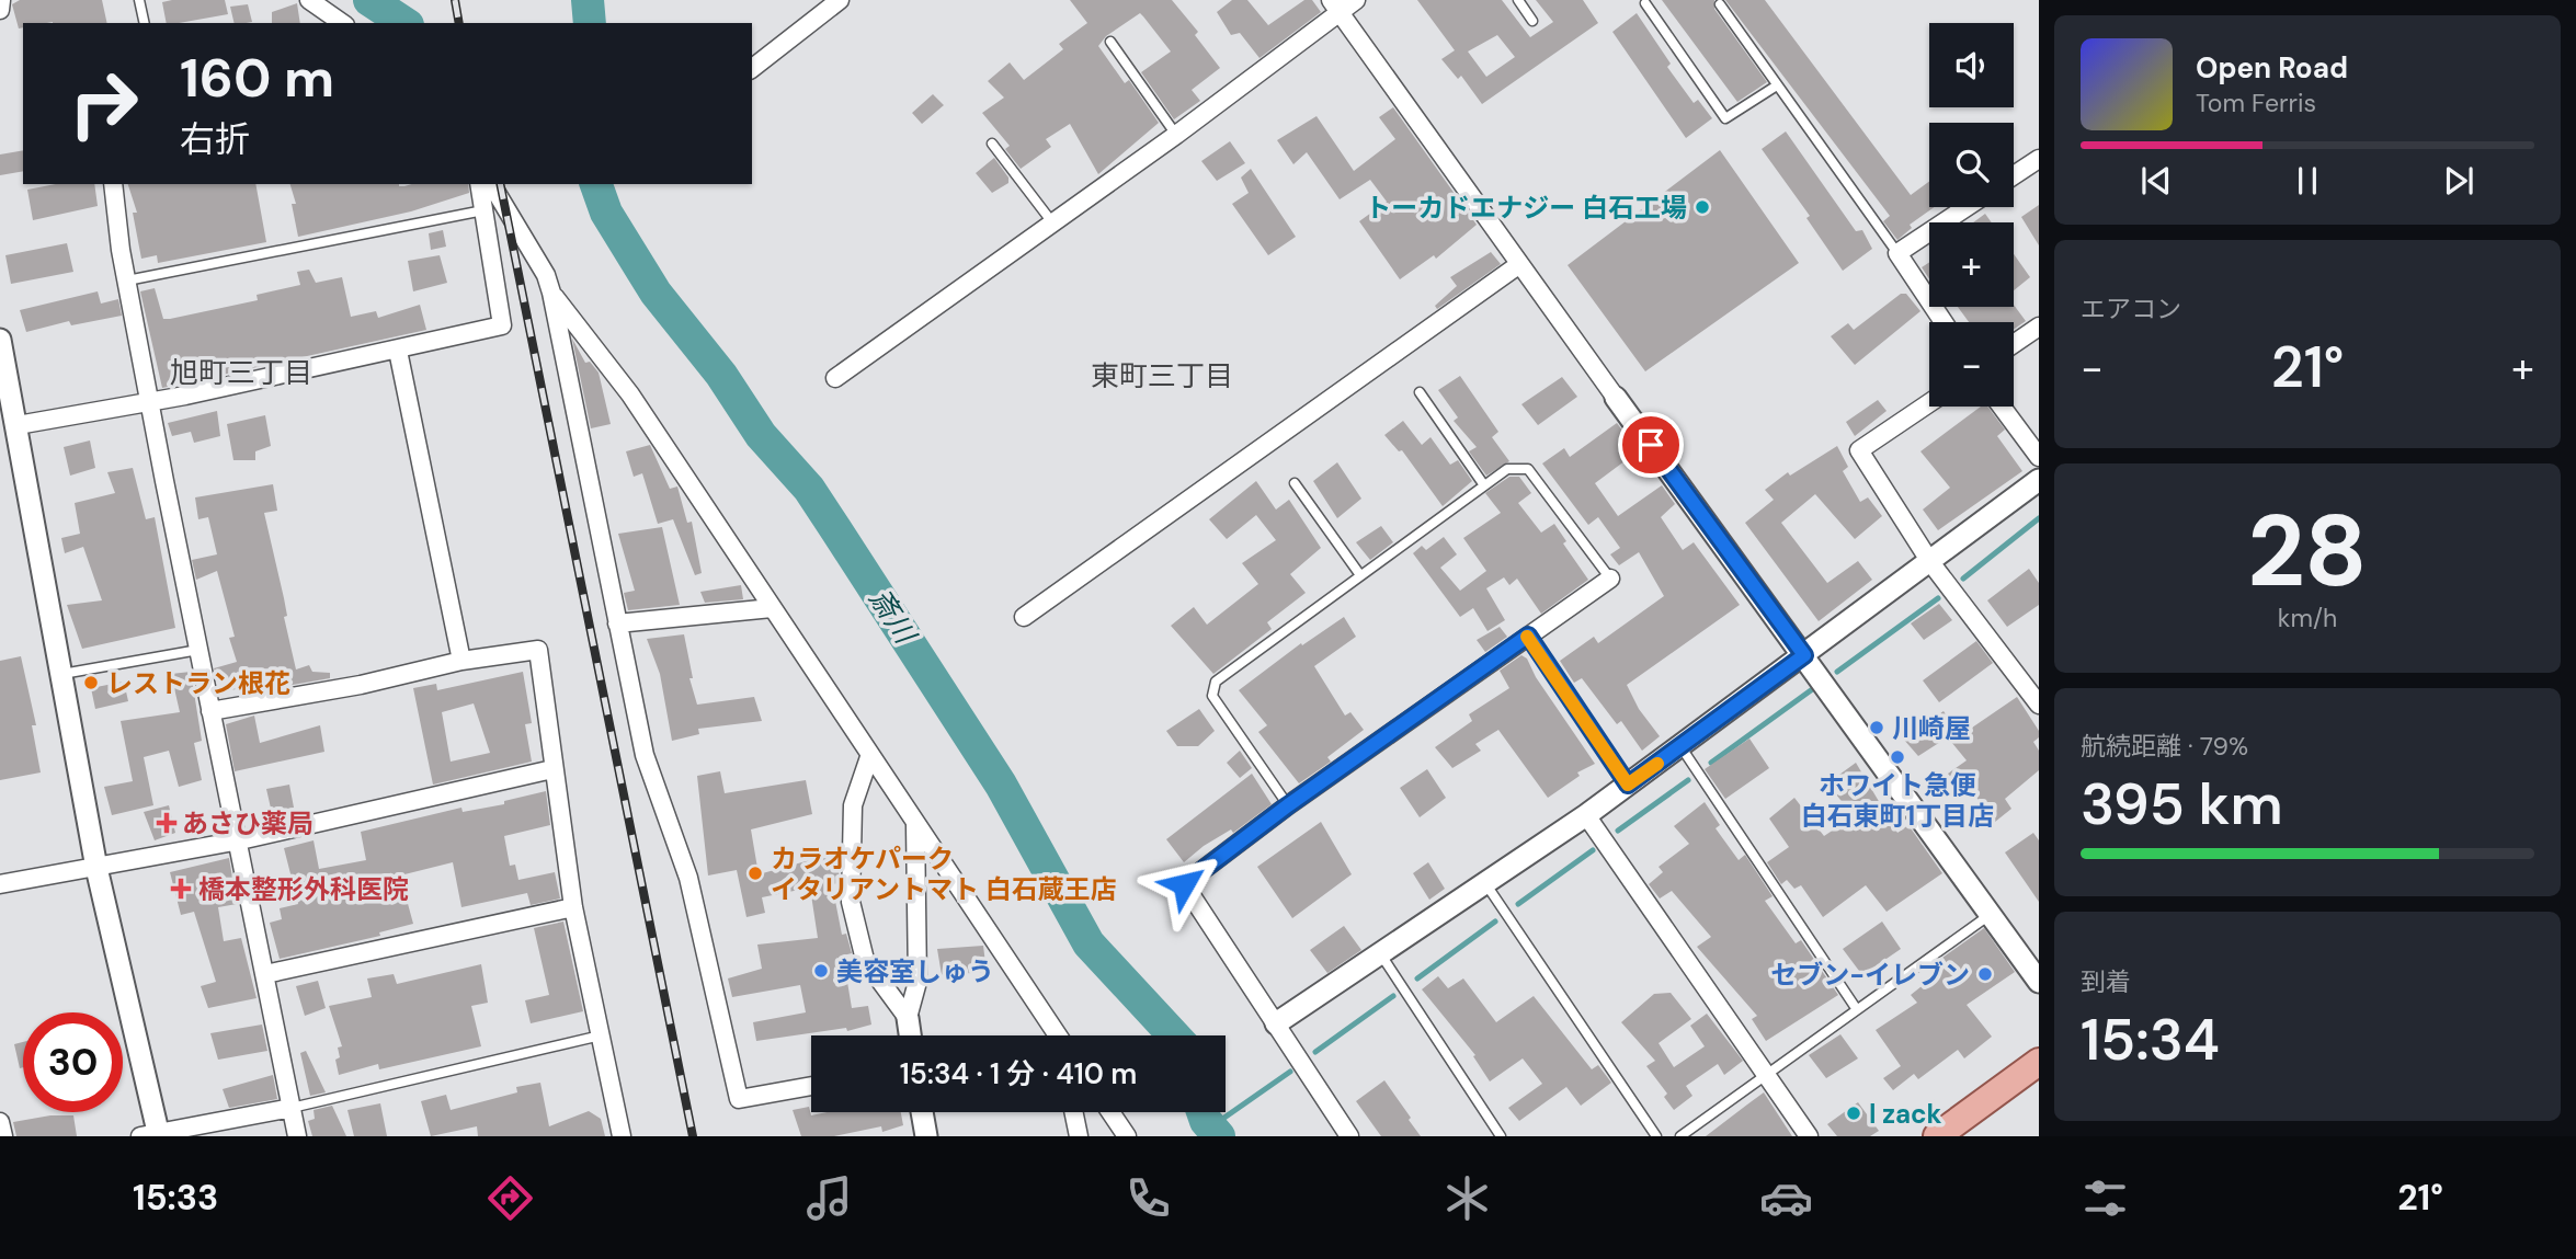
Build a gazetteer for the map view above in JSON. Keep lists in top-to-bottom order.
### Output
{
  "districts": ["旭町三丁目", "東町三丁目"],
  "water": ["斎川"],
  "places": {
    "other": [
      "トーカドエナジー 白石工場",
      "レストラン根花",
      "川崎屋",
      "ホワイト急便 白石東町1丁目店",
      "カラオケパーク イタリアントマト 白石蔵王店",
      "美容室しゅう",
      "セブン-イレブン",
      "I zack"
    ],
    "health": ["あさひ薬局", "橋本整形外科医院"]
  },
  "page": {
    "map_buttons": ["+", "−"],
    "turn": ["160 m", "右折"],
    "song": ["Open Road", "Tom Ferris"],
    "tile": [
      "エアコン",
      ["28", "km/h"],
      ["航続距離 · 79%", "395 km"],
      ["到着", "15:34"]
    ],
    "heat": ["−", "21°", "+"],
    "limit": "30",
    "trip": "15:34 · 1 分 · 410 m",
    "tabs": ["15:33", "21°"]
  }
}
